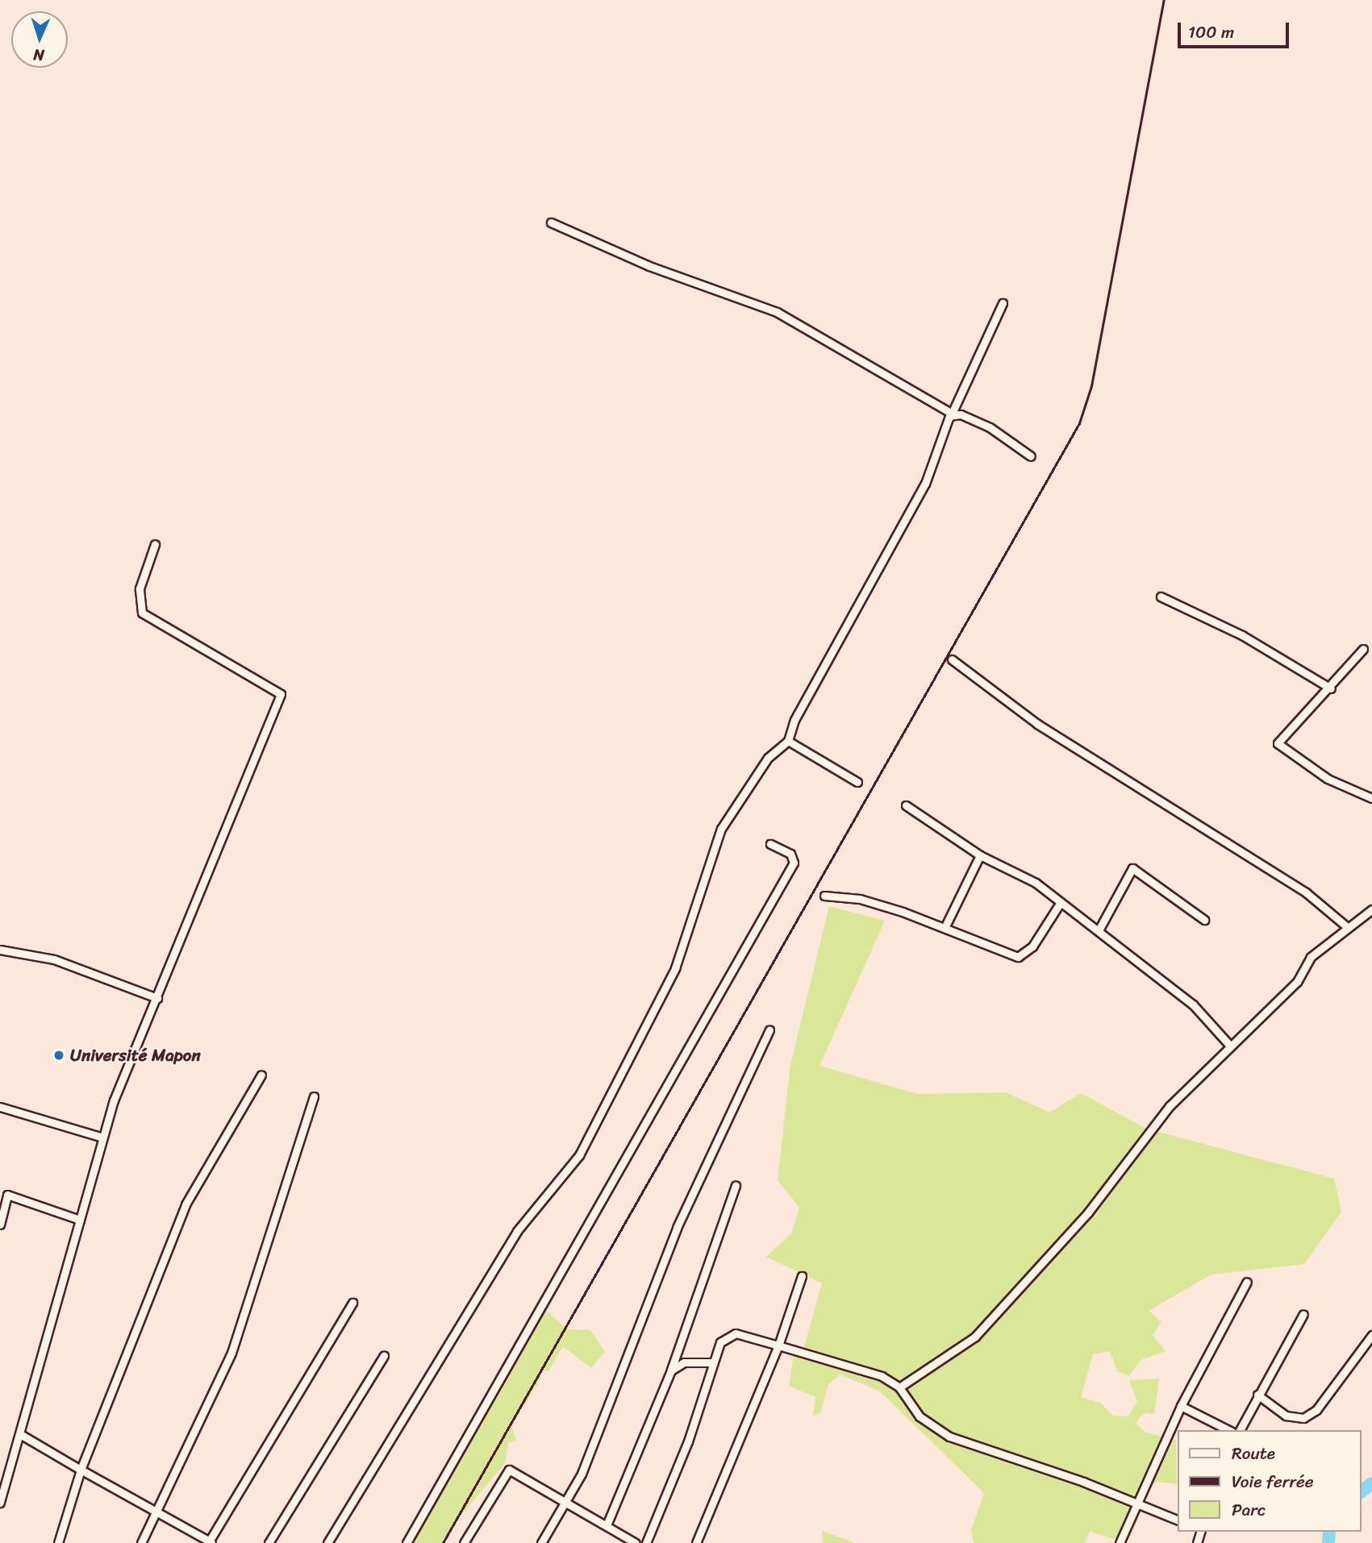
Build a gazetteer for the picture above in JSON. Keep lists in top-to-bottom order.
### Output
{
  "places": ["Université Mapon"],
  "legend": ["Route", "Voie ferrée", "Parc"],
  "scale_bar": "100 m",
  "north": "bottom"
}
